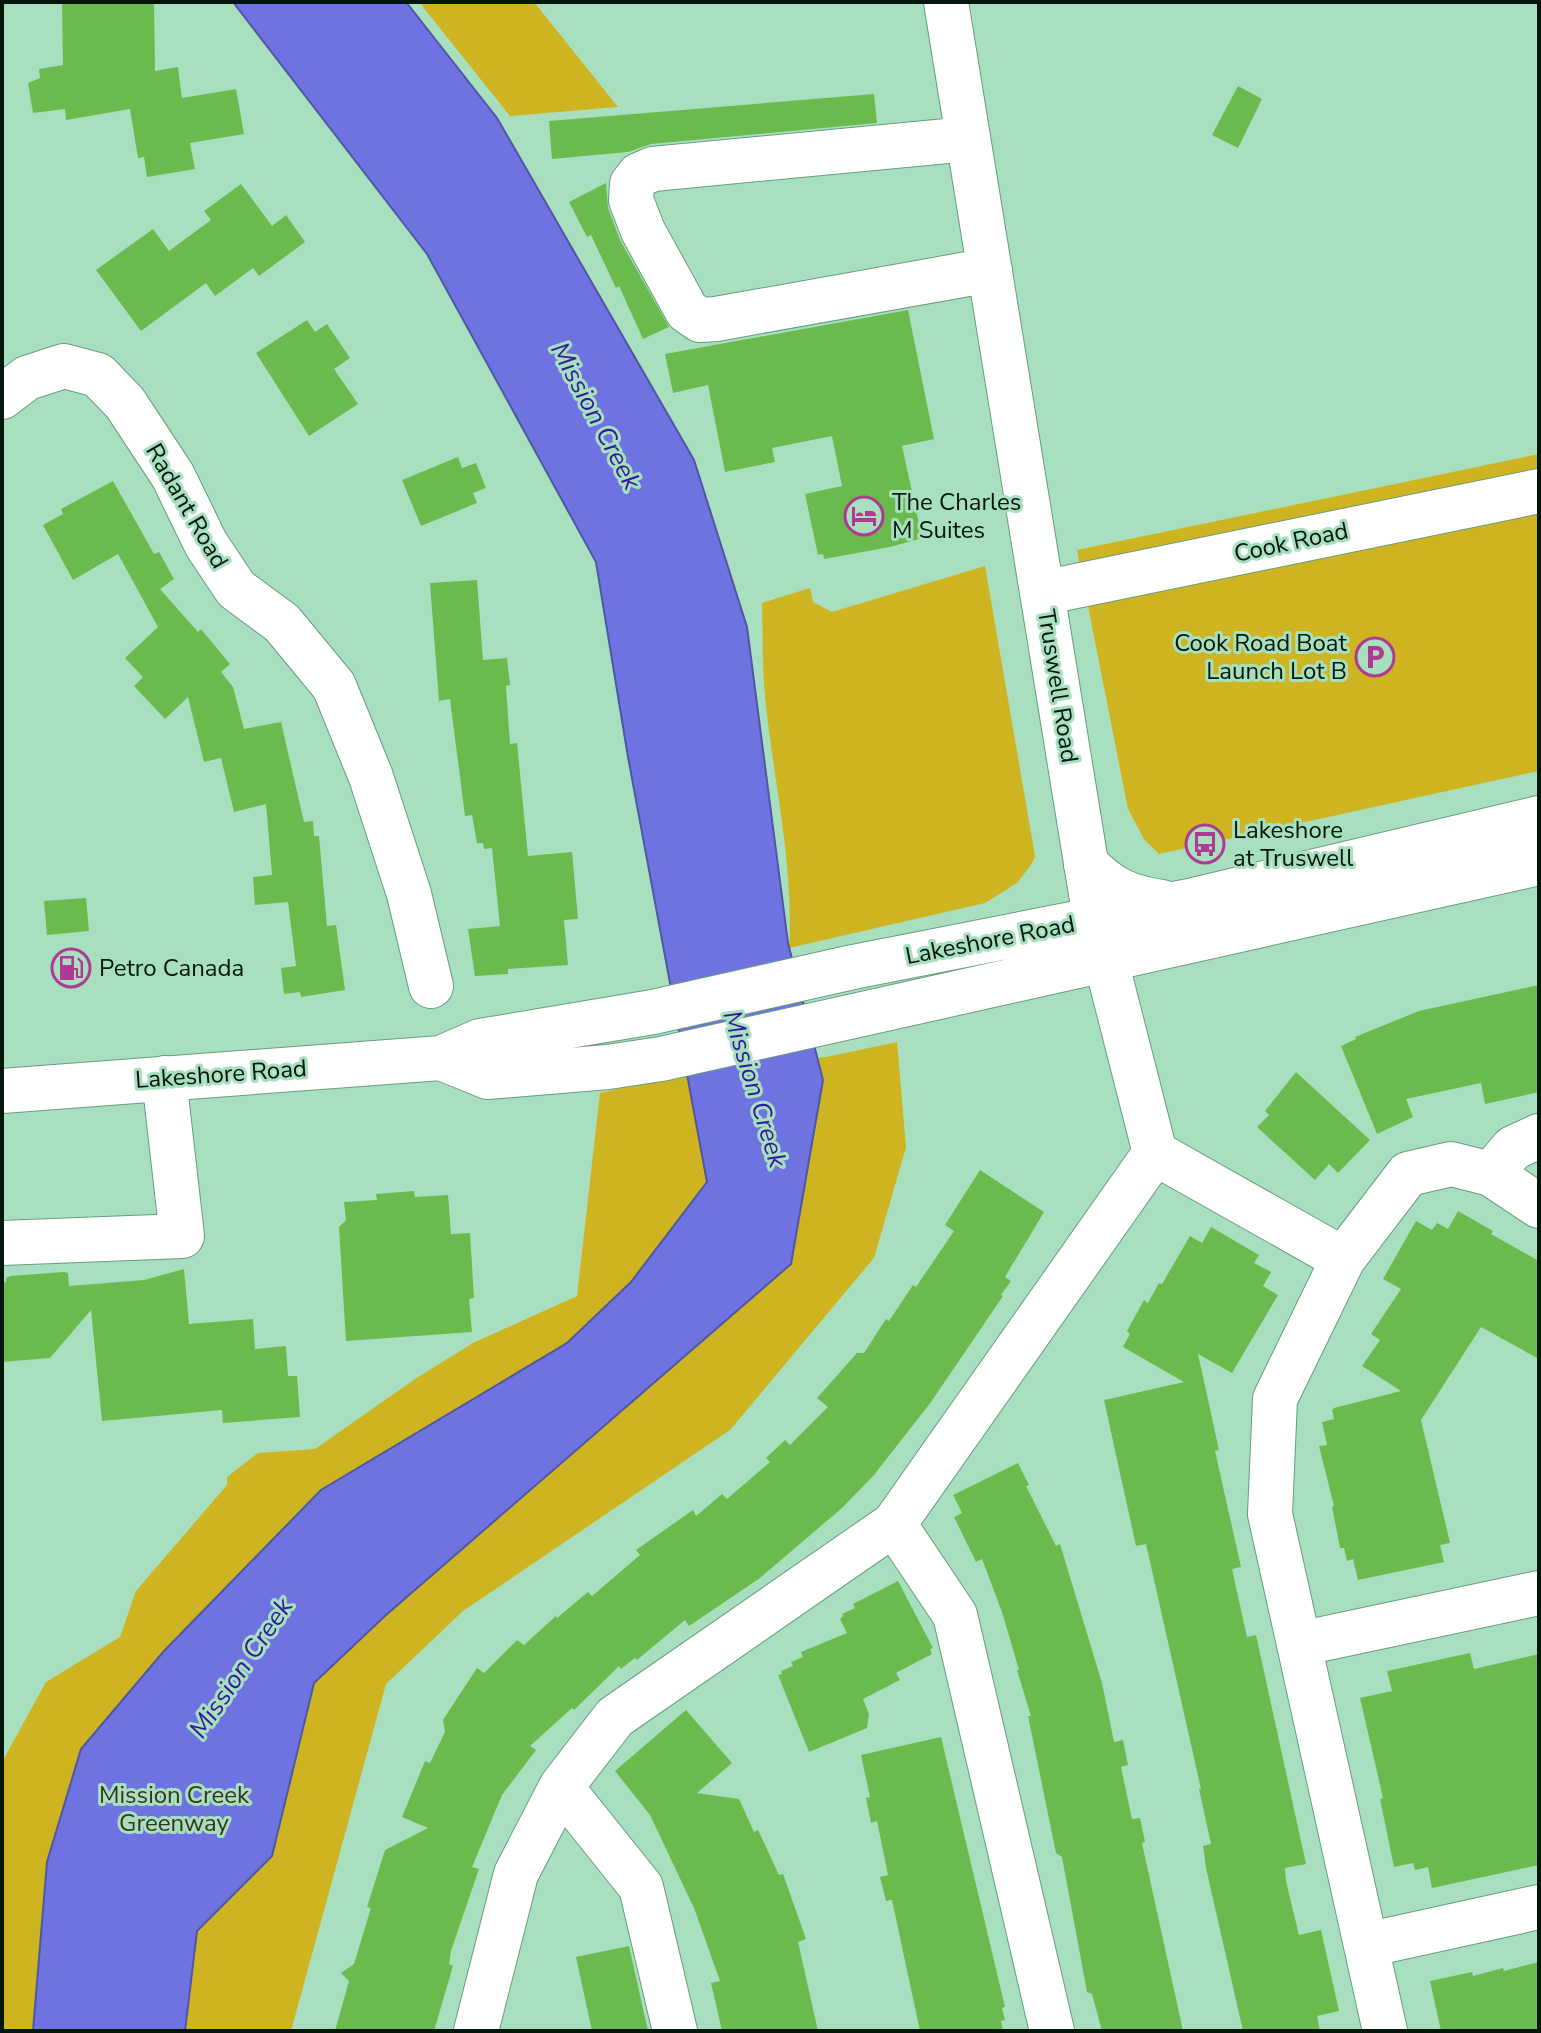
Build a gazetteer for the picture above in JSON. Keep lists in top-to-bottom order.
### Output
{
  "streets": {
    "main road": [
      "Radant Road",
      "Cook Road",
      "Truswell Road",
      "Lakeshore Road"
    ]
  },
  "crossings": [
    ["Cook Road", "Truswell Road"],
    ["Truswell Road", "Lakeshore Road"]
  ],
  "water": ["Mission Creek"],
  "parks": ["Mission Creek Greenway"],
  "places": {
    "hotel": ["The Charles M Suites"],
    "parking": ["Cook Road Boat Launch Lot B"],
    "bus stop": ["Lakeshore at Truswell"],
    "fuel station": ["Petro Canada"]
  }
}
